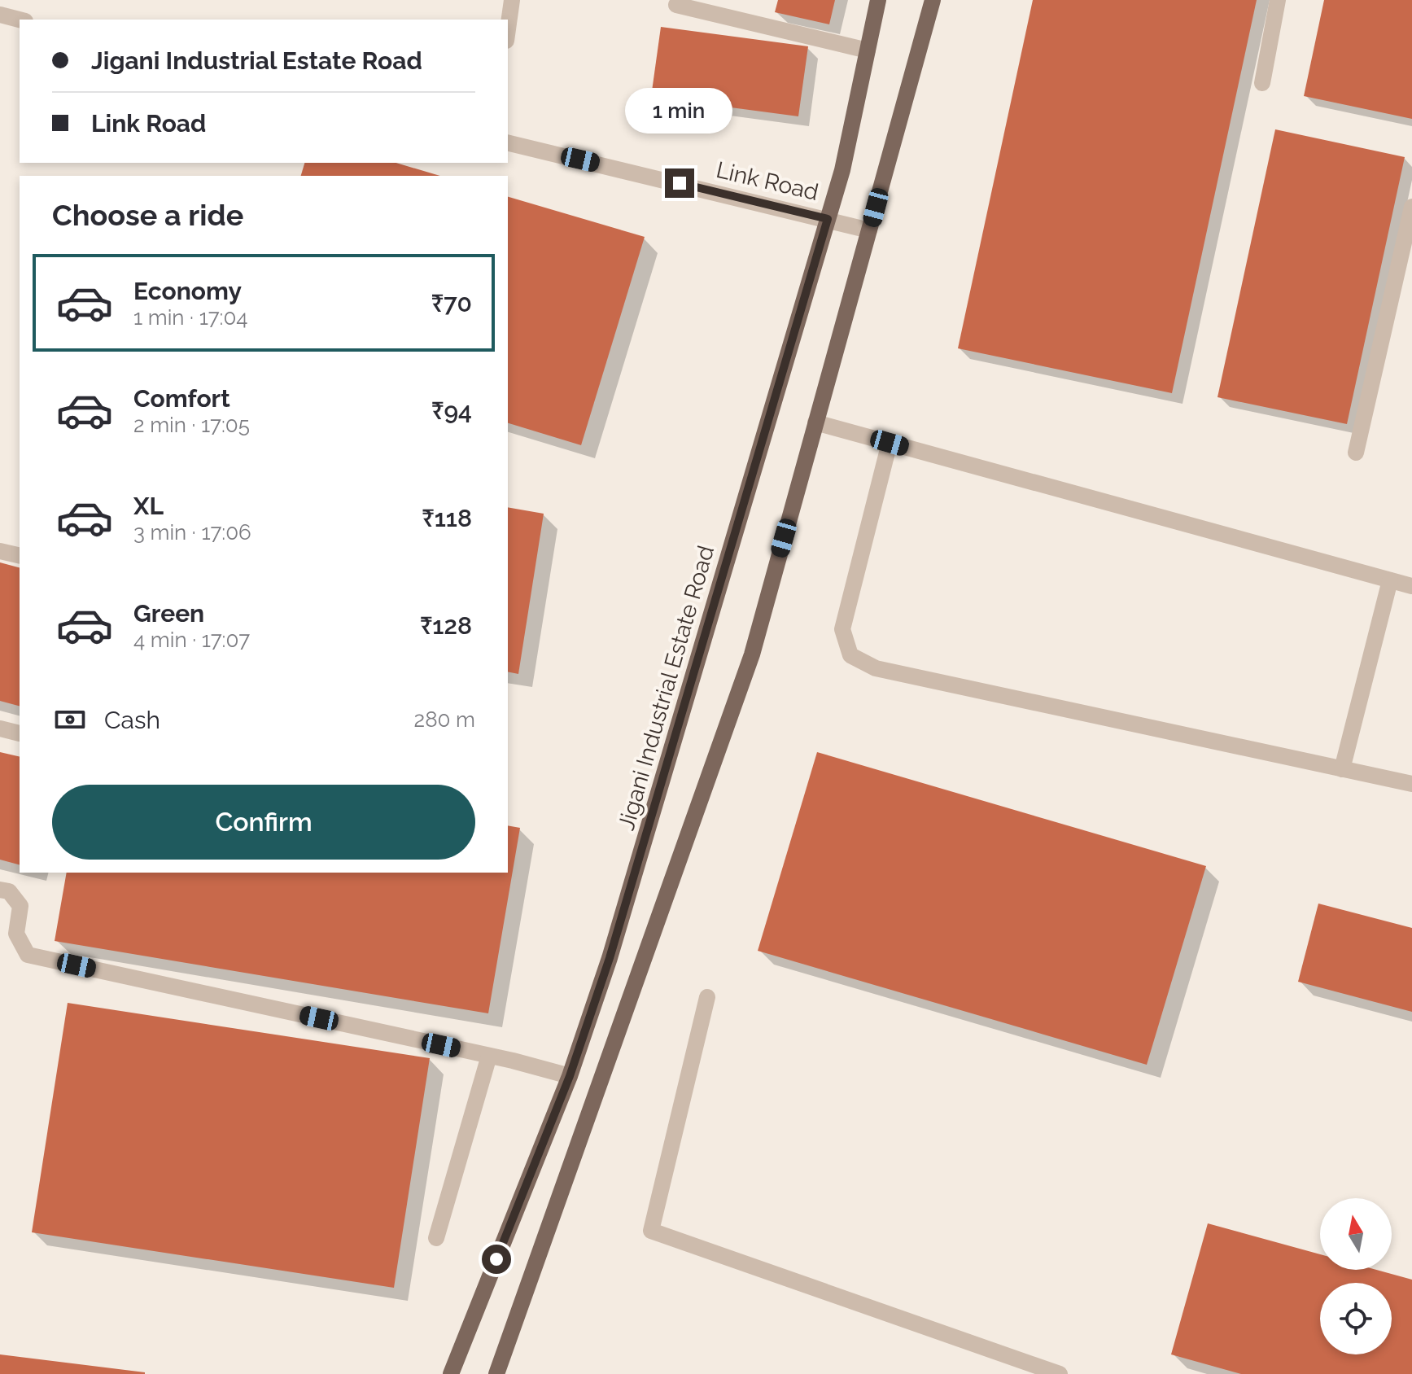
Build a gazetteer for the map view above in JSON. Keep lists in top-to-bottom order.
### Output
{
  "streets": {
    "main road": ["Jigani Industrial Estate Road"],
    "street": ["Link Road"]
  },
  "crossings": [
    ["Link Road", "Jigani Industrial Estate Road"]
  ],
  "north": "top",
  "page": {
    "banner": ["Jigani Industrial Estate Road", "Link Road"],
    "bubble": "1 min",
    "heading": "Choose a ride",
    "list": [
      {
        "name": "Economy",
        "note": "1 min · 17:04",
        "value": "₹70"
      },
      {
        "name": "Comfort",
        "note": "2 min · 17:05",
        "value": "₹94"
      },
      {
        "name": "XL",
        "note": "3 min · 17:06",
        "value": "₹118"
      },
      {
        "name": "Green",
        "note": "4 min · 17:07",
        "value": "₹128"
      }
    ],
    "pay": ["Cash", "280 m"],
    "buttons": "Confirm"
  }
}
